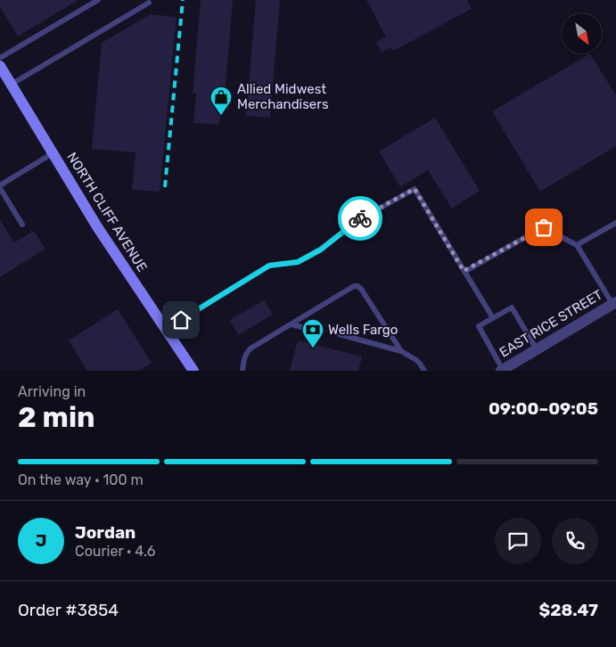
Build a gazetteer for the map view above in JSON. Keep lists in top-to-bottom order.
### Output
{
  "streets": {
    "main road": ["NORTH CLIFF AVENUE"],
    "street": ["EAST RICE STREET"]
  },
  "places": {
    "shop": ["Allied Midwest Merchandisers"],
    "bank": ["Wells Fargo"]
  },
  "north": "bottom right",
  "page": {
    "heading": ["2 min", "Arriving in", "09:00–09:05"],
    "panel": [
      "Jordan",
      "Courier · 4.6",
      "Order #3854",
      "$28.47"
    ],
    "bar": "On the way · 100 m",
    "round": "J"
  }
}
